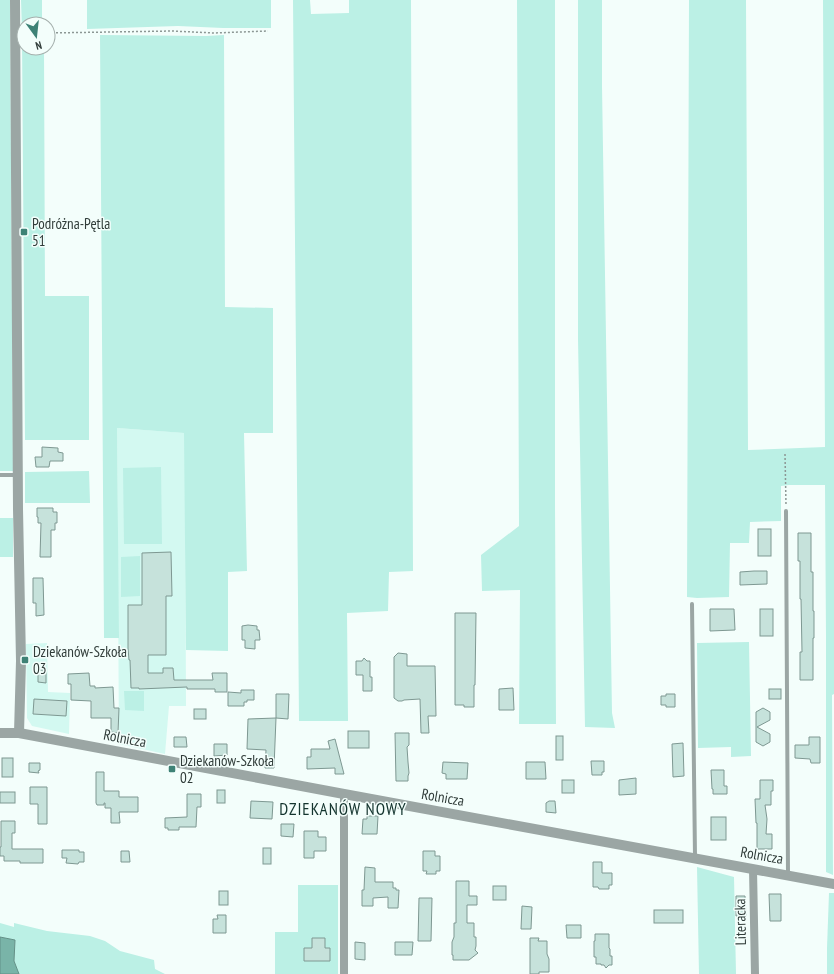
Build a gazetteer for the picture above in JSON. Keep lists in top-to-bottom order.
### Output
{
  "streets": {
    "street": ["Rolnicza", "Literacka"]
  },
  "crossings": [
    ["Rolnicza", "Literacka"]
  ],
  "districts": ["DZIEKANÓW NOWY"],
  "places": {
    "transit": ["Podróżna-Pętla 51", "Dziekanów-Szkoła 03", "Dziekanów-Szkoła 02"]
  },
  "north": "bottom"
}
